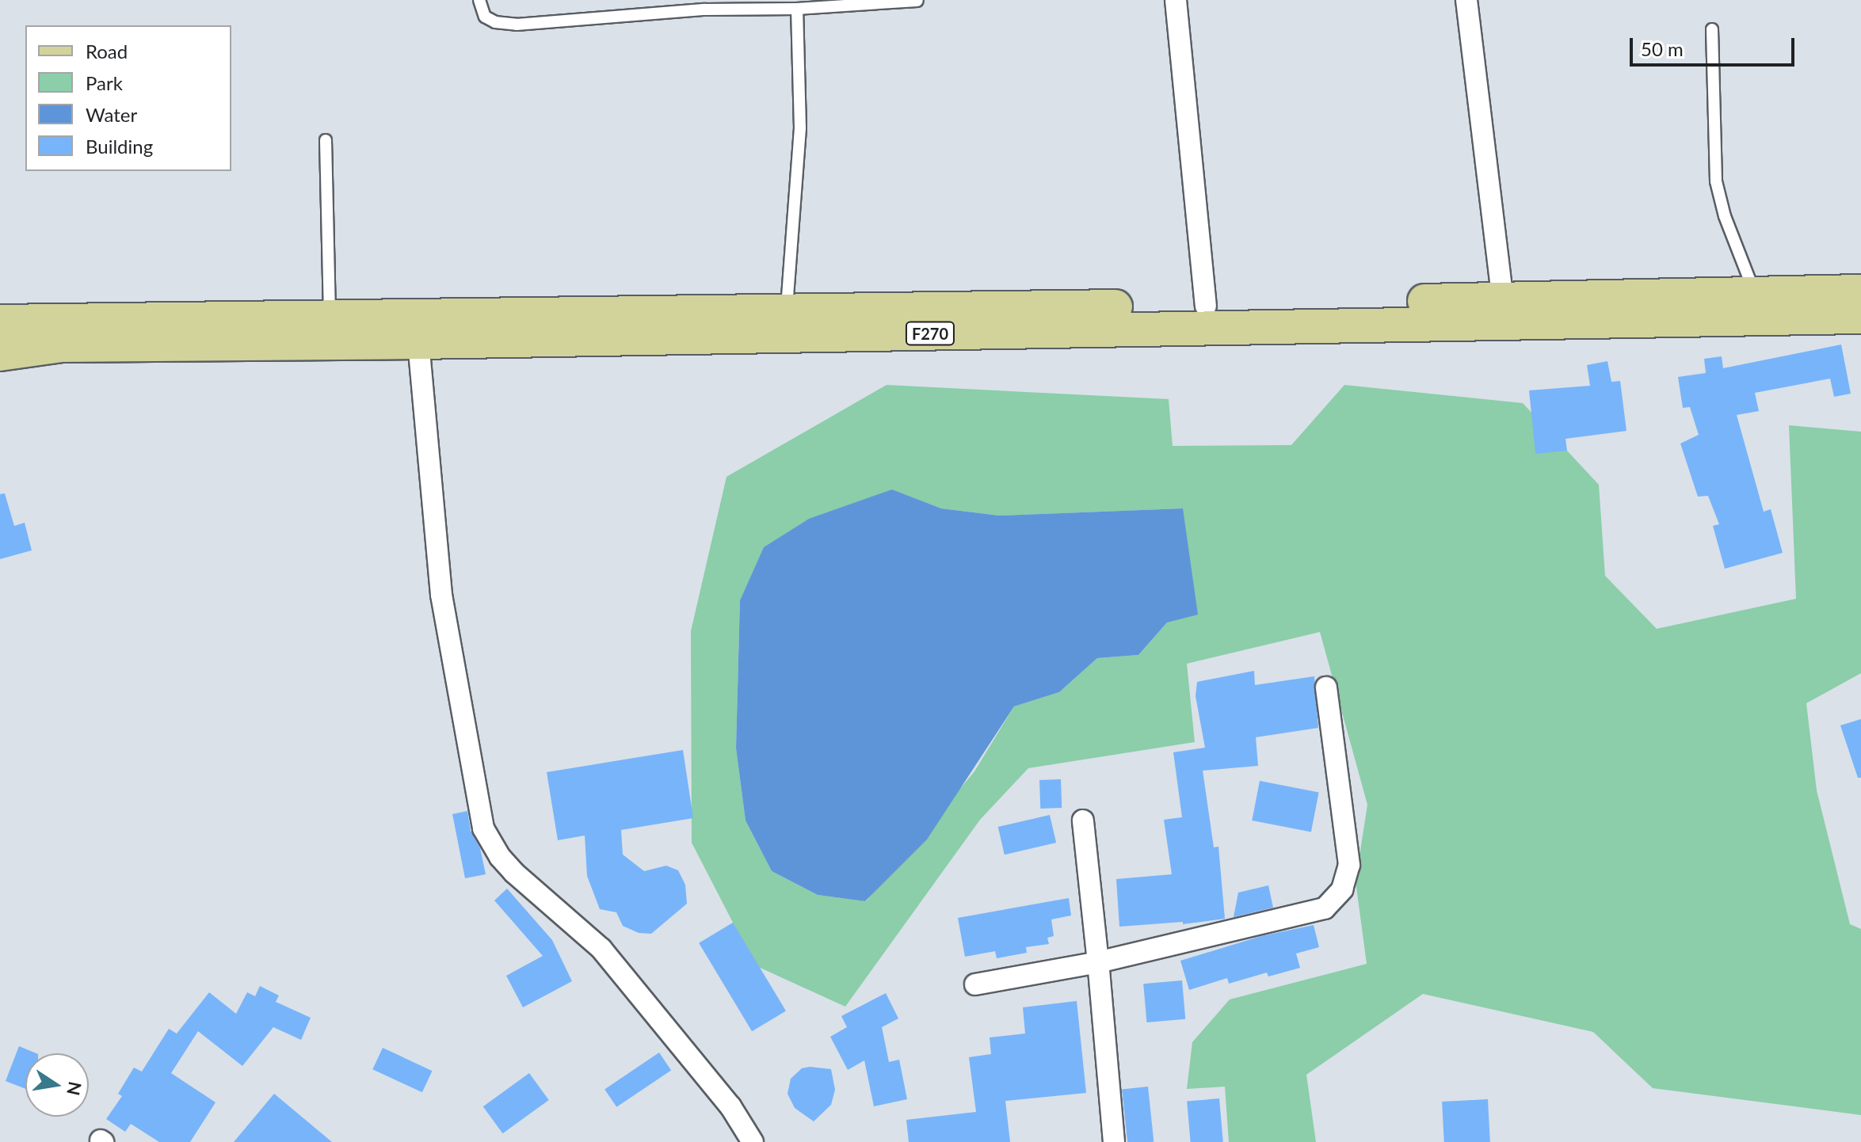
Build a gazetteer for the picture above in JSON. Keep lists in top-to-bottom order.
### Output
{
  "streets": {
    "main road": ["F270"]
  },
  "legend": [
    "Road",
    "Park",
    "Water",
    "Building"
  ],
  "scale_bar": "50 m",
  "north": "right"
}
